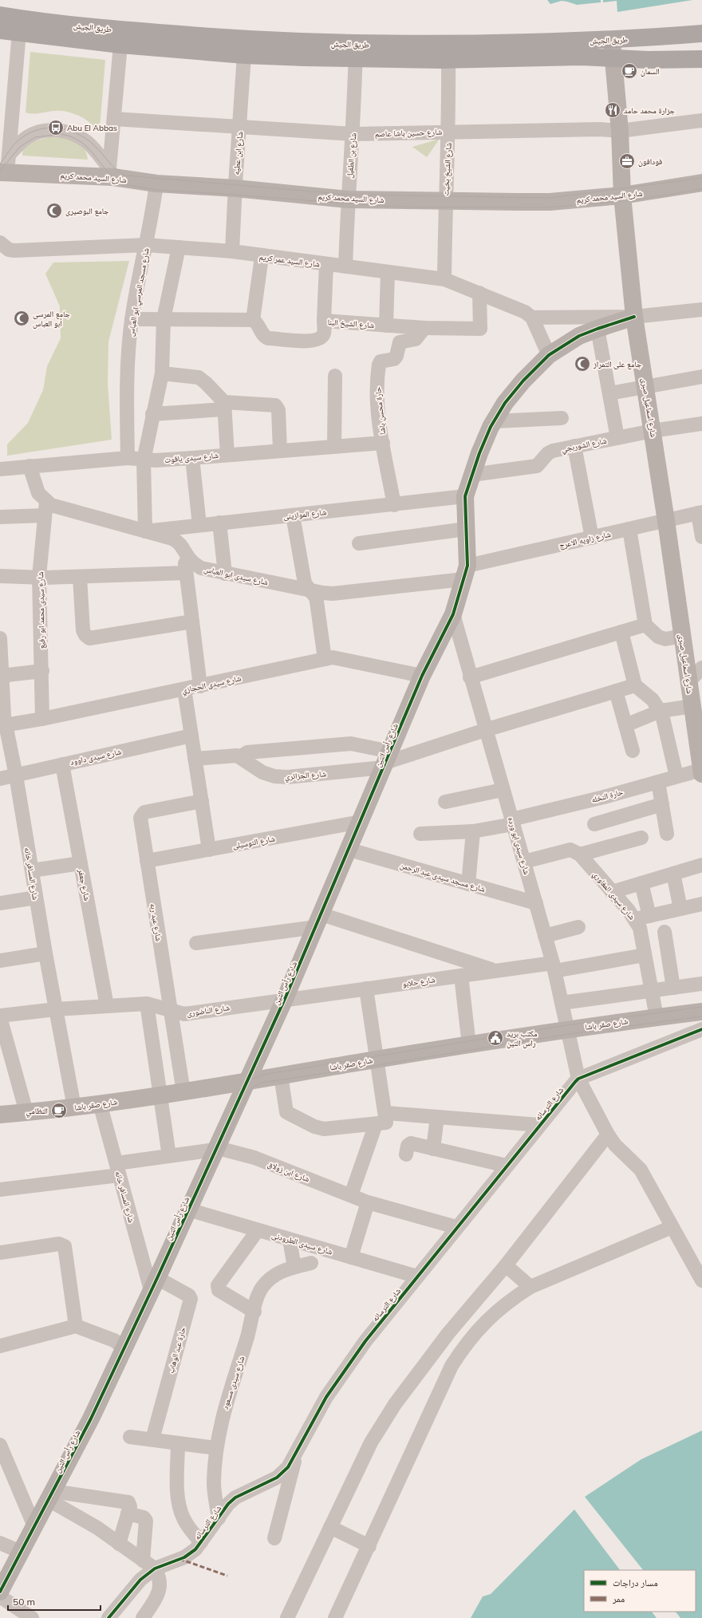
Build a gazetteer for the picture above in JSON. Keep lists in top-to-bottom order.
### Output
{
  "streets": {
    "highway": ["طريق الجيش"],
    "main road": [
      "شارع السيد محمد كريم",
      "شارع اسماعيل صبرى",
      "شارع رأس التين",
      "شارع صقر باشا"
    ],
    "street": [
      "شارع حسين باشا عاصم",
      "شارع ابن عطيه",
      "شارع بن الطفيل",
      "شارع الشيخ بخيت",
      "شارع السيد عمر كريم",
      "شارع مسجد المرسي ابو العباس",
      "شارع الشيخ البنا",
      "حارة محسن باشا",
      "شارع الشوربجي",
      "شارع سيدى ياقوت",
      "شارع الموازينى",
      "شارع زاويه الاعرج",
      "شارع سيدى ابو العباس",
      "شارع سيدى محمد ابو رفيع",
      "شارع سيدى الحجازي",
      "شارع سيدى داوود",
      "شارع الجزائري",
      "حارة النخله",
      "شارع التوسيلى",
      "شارع سيدى ابو ورده",
      "شارع المسافر خانه",
      "شارع مسجد سيدى عبد الرحمن",
      "شارع جعفر",
      "شارع سيدى المغاوري",
      "شارع عبد ربه",
      "شارع حلابو",
      "شارع الناضورى",
      "شارع الترسانه",
      "شارع ابن زولاق",
      "شارع سيدى الطرودنى",
      "حارة عبد الوهاب",
      "شارع سيدى مسعود"
    ]
  },
  "crossings": [
    ["طريق الجيش", "شارع ابن عطيه"],
    ["طريق الجيش", "شارع بن الطفيل"],
    ["طريق الجيش", "شارع الشيخ بخيت"],
    ["طريق الجيش", "شارع اسماعيل صبرى"],
    ["شارع حسين باشا عاصم", "شارع ابن عطيه"],
    ["شارع حسين باشا عاصم", "شارع بن الطفيل"],
    ["شارع حسين باشا عاصم", "شارع الشيخ بخيت"],
    ["شارع حسين باشا عاصم", "شارع اسماعيل صبرى"],
    ["شارع ابن عطيه", "شارع السيد محمد كريم"],
    ["شارع ابن عطيه", "شارع السيد عمر كريم"],
    ["شارع بن الطفيل", "شارع السيد محمد كريم"],
    ["شارع بن الطفيل", "شارع السيد عمر كريم"],
    ["شارع الشيخ بخيت", "شارع السيد محمد كريم"],
    ["شارع الشيخ بخيت", "شارع السيد عمر كريم"],
    ["شارع السيد محمد كريم", "شارع مسجد المرسي ابو العباس"],
    ["شارع السيد محمد كريم", "شارع اسماعيل صبرى"],
    ["شارع السيد عمر كريم", "شارع مسجد المرسي ابو العباس"],
    ["شارع السيد عمر كريم", "شارع الشيخ البنا"],
    ["شارع مسجد المرسي ابو العباس", "شارع سيدى ياقوت"],
    ["شارع الشيخ البنا", "حارة محسن باشا"],
    ["شارع اسماعيل صبرى", "شارع الشوربجي"],
    ["شارع اسماعيل صبرى", "شارع زاويه الاعرج"],
    ["شارع اسماعيل صبرى", "شارع رأس التين"],
    ["شارع اسماعيل صبرى", "حارة النخله"],
    ["حارة محسن باشا", "شارع سيدى ياقوت"],
    ["حارة محسن باشا", "شارع الموازينى"],
    ["شارع الشوربجي", "شارع رأس التين"],
    ["شارع سيدى ياقوت", "شارع سيدى ابو العباس"],
    ["شارع الموازينى", "شارع سيدى ابو العباس"],
    ["شارع الموازينى", "شارع رأس التين"],
    ["شارع زاويه الاعرج", "شارع سيدى ابو العباس"],
    ["شارع زاويه الاعرج", "شارع رأس التين"],
    ["شارع سيدى ابو العباس", "شارع سيدى محمد ابو رفيع"],
    ["شارع سيدى ابو العباس", "شارع رأس التين"],
    ["شارع سيدى محمد ابو رفيع", "شارع سيدى الحجازي"],
    ["شارع سيدى الحجازي", "شارع رأس التين"],
    ["شارع سيدى الحجازي", "شارع المسافر خانه"],
    ["شارع رأس التين", "شارع الجزائري"],
    ["شارع رأس التين", "شارع التوسيلى"],
    ["شارع رأس التين", "شارع سيدى ابو ورده"],
    ["شارع رأس التين", "شارع المسافر خانه"],
    ["شارع رأس التين", "شارع مسجد سيدى عبد الرحمن"],
    ["شارع رأس التين", "شارع حلابو"],
    ["شارع رأس التين", "شارع الناضورى"],
    ["شارع رأس التين", "شارع صقر باشا"],
    ["شارع رأس التين", "شارع ابن زولاق"],
    ["شارع رأس التين", "شارع سيدى الطرودنى"],
    ["شارع رأس التين", "حارة عبد الوهاب"],
    ["شارع سيدى داوود", "شارع المسافر خانه"],
    ["شارع سيدى داوود", "شارع جعفر"],
    ["شارع الجزائري", "شارع سيدى ابو ورده"],
    ["حارة النخله", "شارع سيدى ابو ورده"],
    ["شارع التوسيلى", "شارع عبد ربه"],
    ["شارع سيدى ابو ورده", "شارع مسجد سيدى عبد الرحمن"],
    ["شارع سيدى ابو ورده", "شارع حلابو"],
    ["شارع سيدى ابو ورده", "شارع صقر باشا"],
    ["شارع سيدى ابو ورده", "شارع الترسانه"],
    ["شارع المسافر خانه", "شارع الناضورى"],
    ["شارع المسافر خانه", "شارع صقر باشا"],
    ["شارع المسافر خانه", "شارع ابن زولاق"],
    ["شارع المسافر خانه", "حارة عبد الوهاب"],
    ["شارع جعفر", "شارع الناضورى"],
    ["شارع سيدى المغاوري", "شارع حلابو"],
    ["شارع سيدى المغاوري", "شارع صقر باشا"],
    ["شارع عبد ربه", "شارع الناضورى"],
    ["شارع عبد ربه", "شارع صقر باشا"],
    ["شارع حلابو", "شارع الناضورى"],
    ["شارع الترسانه", "شارع ابن زولاق"],
    ["شارع الترسانه", "شارع سيدى الطرودنى"],
    ["شارع الترسانه", "شارع سيدى مسعود"]
  ],
  "places": {
    "cafe": ["السمان", "النظامي"],
    "restaurant": ["جزارة محمد حامد"],
    "bus stop": ["Abu El Abbas"],
    "office": ["فودافون"],
    "mosque": ["جامع البوصيرى", "جامع المرسى أبو العباس", "جامع على التمراز"],
    "public building": ["مكتب بريد راس التين"]
  },
  "legend": ["مسار دراجات", "ممر"],
  "scale_bar": "50 m"
}
